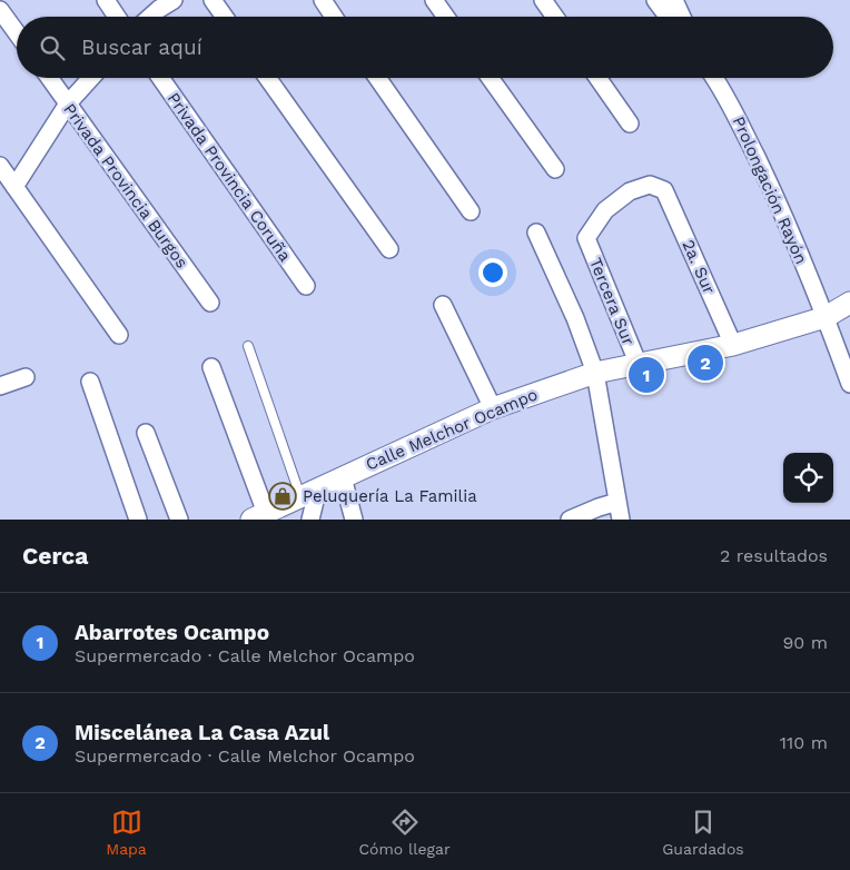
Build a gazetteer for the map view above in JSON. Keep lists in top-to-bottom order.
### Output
{
  "streets": {
    "street": [
      "Privada Provincia Coruña",
      "Privada Provincia Burgos",
      "Prolongación Rayón",
      "2a. Sur",
      "Tercera Sur",
      "Calle Melchor Ocampo"
    ]
  },
  "crossings": [
    ["Prolongación Rayón", "Calle Melchor Ocampo"],
    ["2a. Sur", "Tercera Sur"],
    ["2a. Sur", "Calle Melchor Ocampo"],
    ["Tercera Sur", "Calle Melchor Ocampo"]
  ],
  "places": {
    "shop": ["Peluquería La Familia"]
  },
  "page": {
    "search": "Buscar aquí",
    "pins": ["2", "1"],
    "heading": ["Cerca", "2 resultados"],
    "list": [
      {
        "mark": "1",
        "name": "Abarrotes Ocampo",
        "note": "Supermercado · Calle Melchor Ocampo",
        "value": "90 m"
      },
      {
        "mark": "2",
        "name": "Miscelánea La Casa Azul",
        "note": "Supermercado · Calle Melchor Ocampo",
        "value": "110 m"
      }
    ],
    "nav": ["Mapa", "Cómo llegar", "Guardados"]
  }
}
